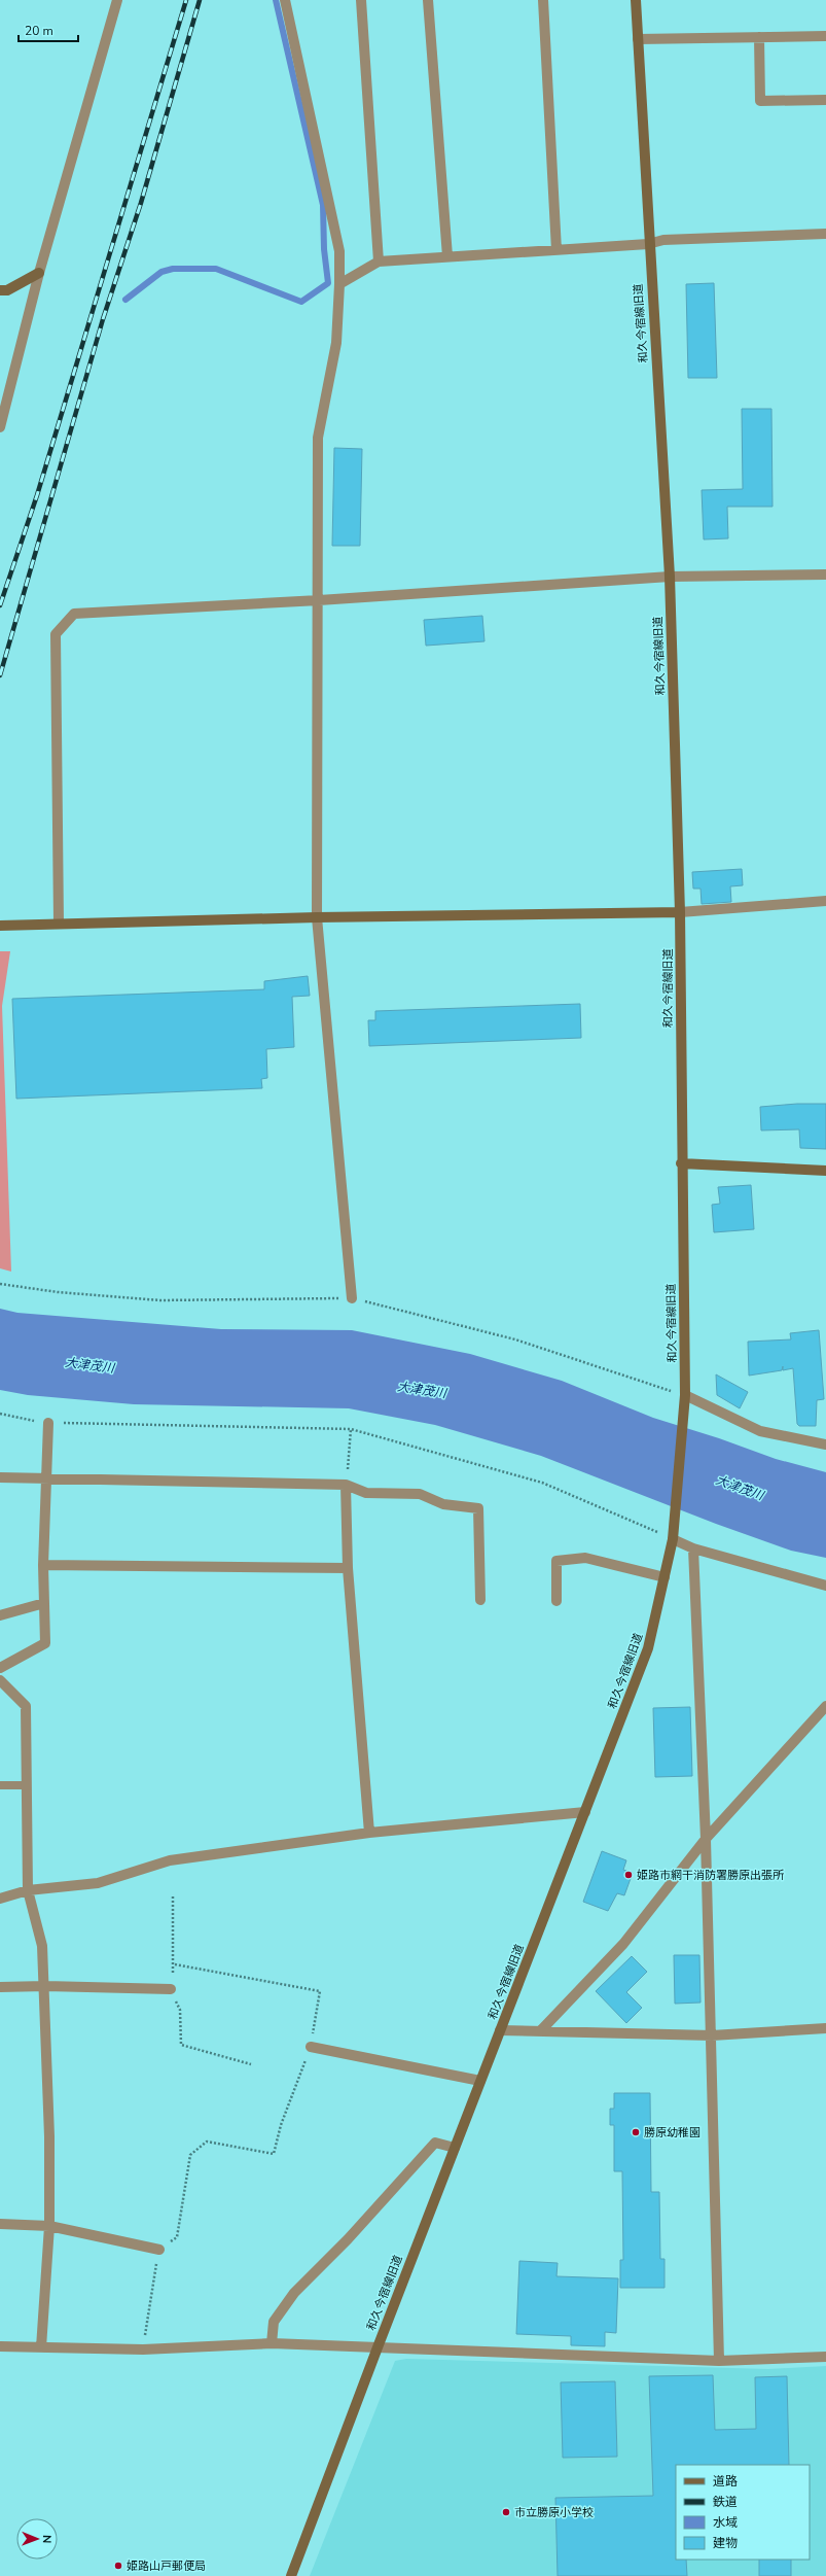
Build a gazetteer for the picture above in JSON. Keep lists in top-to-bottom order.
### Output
{
  "streets": {
    "street": ["和久今宿線旧道"]
  },
  "water": ["大津茂川"],
  "places": [
    "姫路市網干消防署勝原出張所",
    "勝原幼稚園",
    "市立勝原小学校",
    "姫路山戸郵便局"
  ],
  "legend": [
    "道路",
    "鉄道",
    "水域",
    "建物"
  ],
  "scale_bar": "20 m",
  "north": "right"
}
